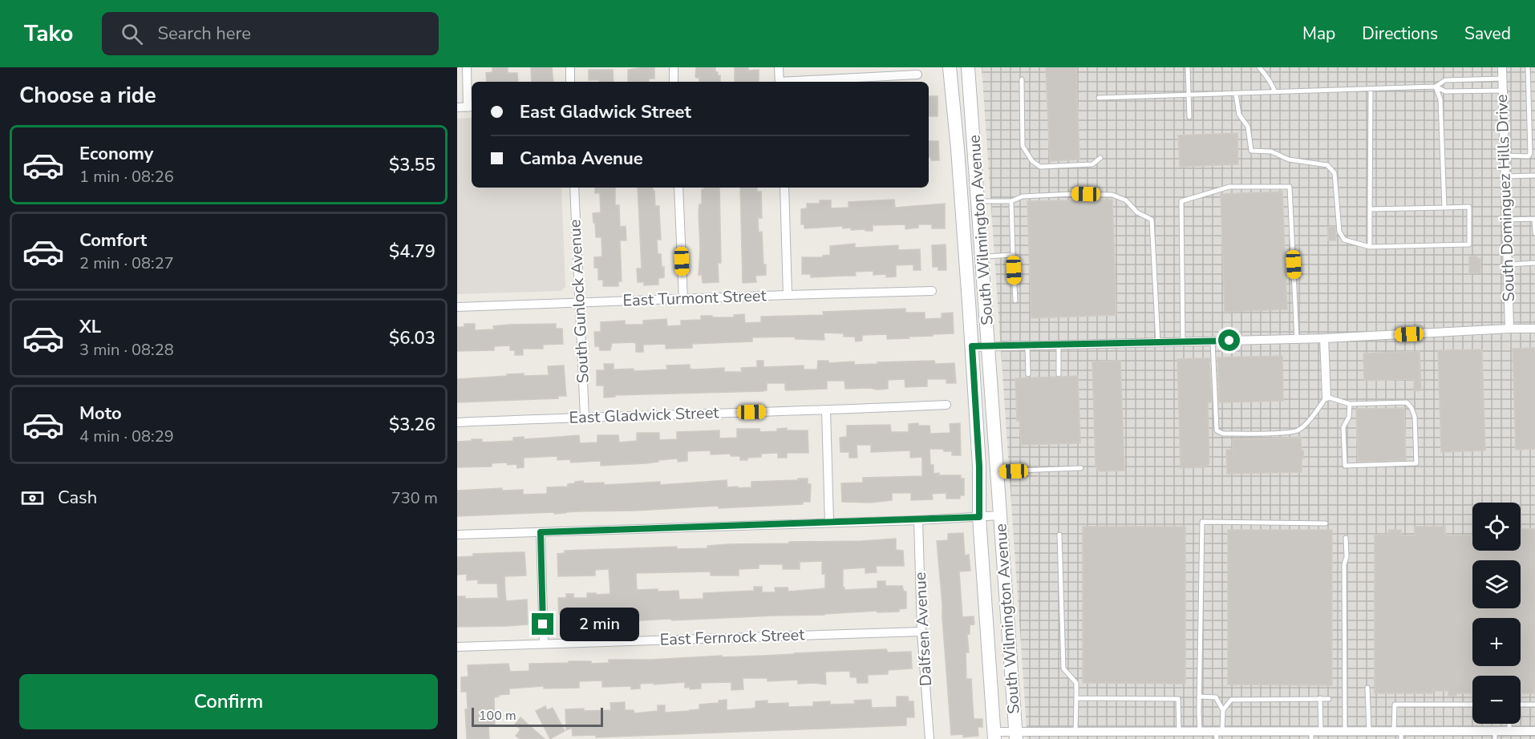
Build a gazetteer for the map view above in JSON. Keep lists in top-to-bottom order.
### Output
{
  "streets": {
    "main road": ["South Wilmington Avenue"],
    "street": [
      "South Dominguez Hills Drive",
      "East Turmont Street",
      "South Gunlock Avenue",
      "East Gladwick Street",
      "Dalfsen Avenue",
      "East Fernrock Street"
    ]
  },
  "crossings": [
    ["East Turmont Street", "South Gunlock Avenue"],
    ["South Gunlock Avenue", "East Gladwick Street"],
    ["Dalfsen Avenue", "East Fernrock Street"]
  ],
  "scale_bar": "100 m",
  "page": {
    "header": "Tako",
    "search": "Search here",
    "nav": ["Map", "Directions", "Saved"],
    "heading": "Choose a ride",
    "banner": ["East Gladwick Street", "Camba Avenue"],
    "list": [
      {
        "name": "Economy",
        "note": "1 min · 08:26",
        "value": "$3.55"
      },
      {
        "name": "Comfort",
        "note": "2 min · 08:27",
        "value": "$4.79"
      },
      {
        "name": "XL",
        "note": "3 min · 08:28",
        "value": "$6.03"
      },
      {
        "name": "Moto",
        "note": "4 min · 08:29",
        "value": "$3.26"
      }
    ],
    "pay": ["Cash", "730 m"],
    "map_buttons": ["+", "−"],
    "bubble": "2 min",
    "buttons": "Confirm",
    "scale": "100 m"
  }
}
